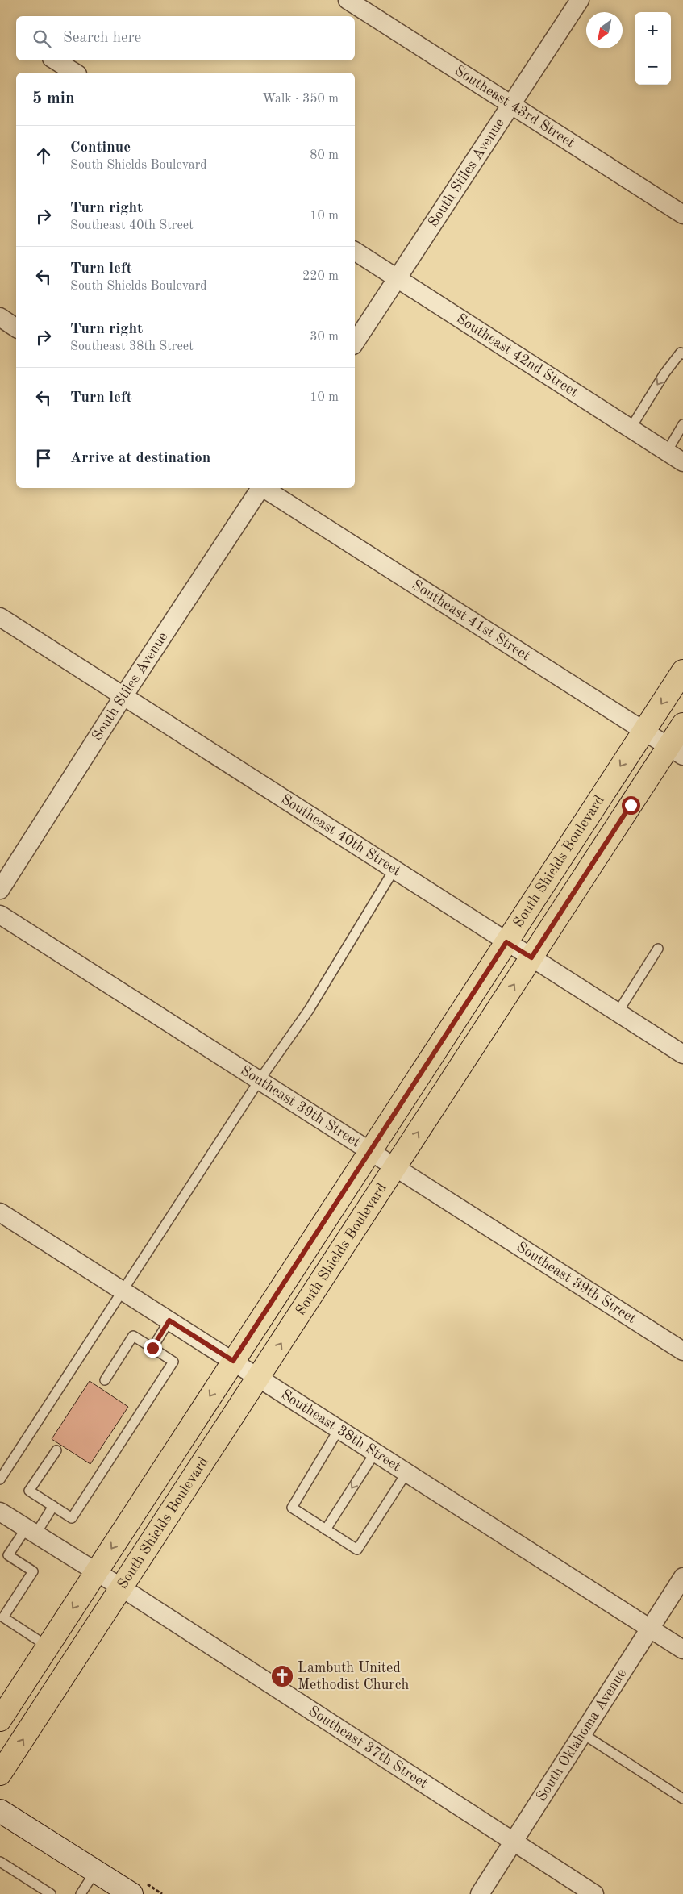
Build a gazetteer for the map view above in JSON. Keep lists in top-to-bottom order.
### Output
{
  "streets": {
    "main road": ["South Shields Boulevard"],
    "street": [
      "Southeast 43rd Street",
      "South Stiles Avenue",
      "Southeast 42nd Street",
      "Southeast 41st Street",
      "Southeast 40th Street",
      "Southeast 39th Street",
      "Southeast 38th Street",
      "South Oklahoma Avenue",
      "Southeast 37th Street"
    ]
  },
  "crossings": [
    ["Southeast 43rd Street", "South Stiles Avenue"],
    ["South Stiles Avenue", "Southeast 42nd Street"],
    ["South Stiles Avenue", "Southeast 40th Street"],
    ["Southeast 41st Street", "South Shields Boulevard"],
    ["Southeast 40th Street", "South Shields Boulevard"],
    ["South Shields Boulevard", "Southeast 39th Street"],
    ["South Shields Boulevard", "Southeast 38th Street"],
    ["South Shields Boulevard", "Southeast 37th Street"],
    ["Southeast 38th Street", "South Oklahoma Avenue"],
    ["South Oklahoma Avenue", "Southeast 37th Street"]
  ],
  "places": {
    "church": ["Lambuth United Methodist Church"]
  },
  "north": "bottom left",
  "page": {
    "map_buttons": ["+", "−"],
    "search": "Search here",
    "heading": ["5 min", "Walk · 350 m"],
    "list": [
      ["Continue", "South Shields Boulevard", "80 m"],
      ["Turn right", "Southeast 40th Street", "10 m"],
      ["Turn left", "South Shields Boulevard", "220 m"],
      ["Turn right", "Southeast 38th Street", "30 m"],
      ["Turn left", "10 m"],
      "Arrive at destination"
    ]
  }
}
